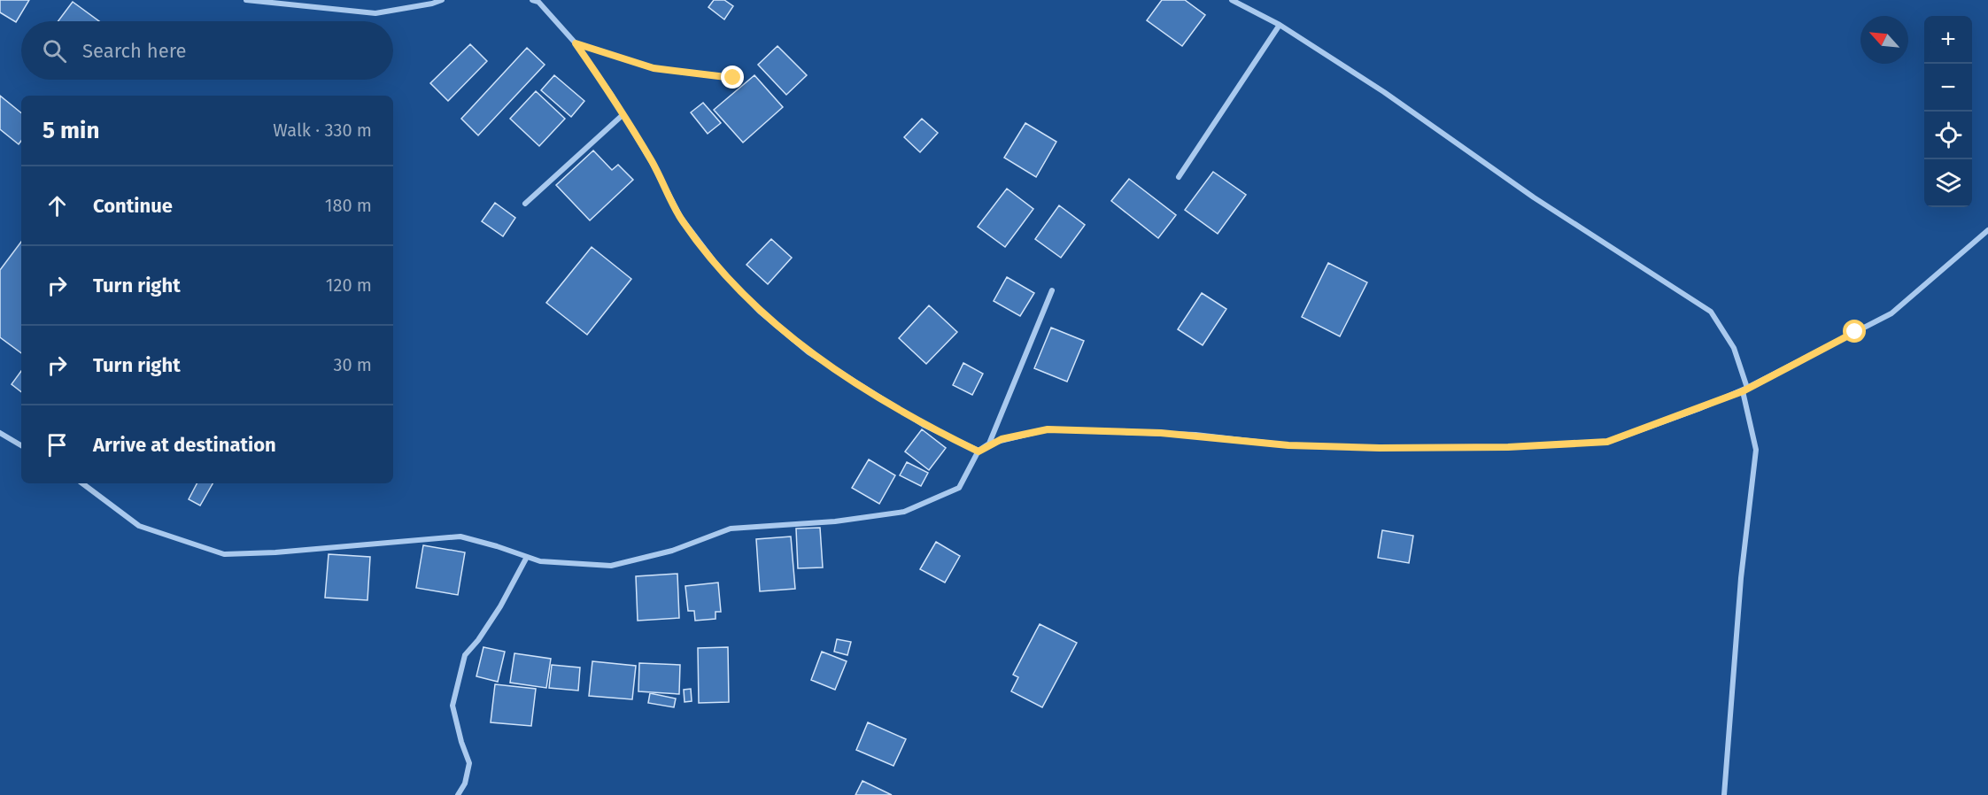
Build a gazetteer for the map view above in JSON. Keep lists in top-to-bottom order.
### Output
{
  "north": "top left",
  "page": {
    "map_buttons": ["+", "−"],
    "search": "Search here",
    "heading": ["5 min", "Walk · 330 m"],
    "list": [
      ["Continue", "180 m"],
      ["Turn right", "120 m"],
      ["Turn right", "30 m"],
      "Arrive at destination"
    ]
  }
}
